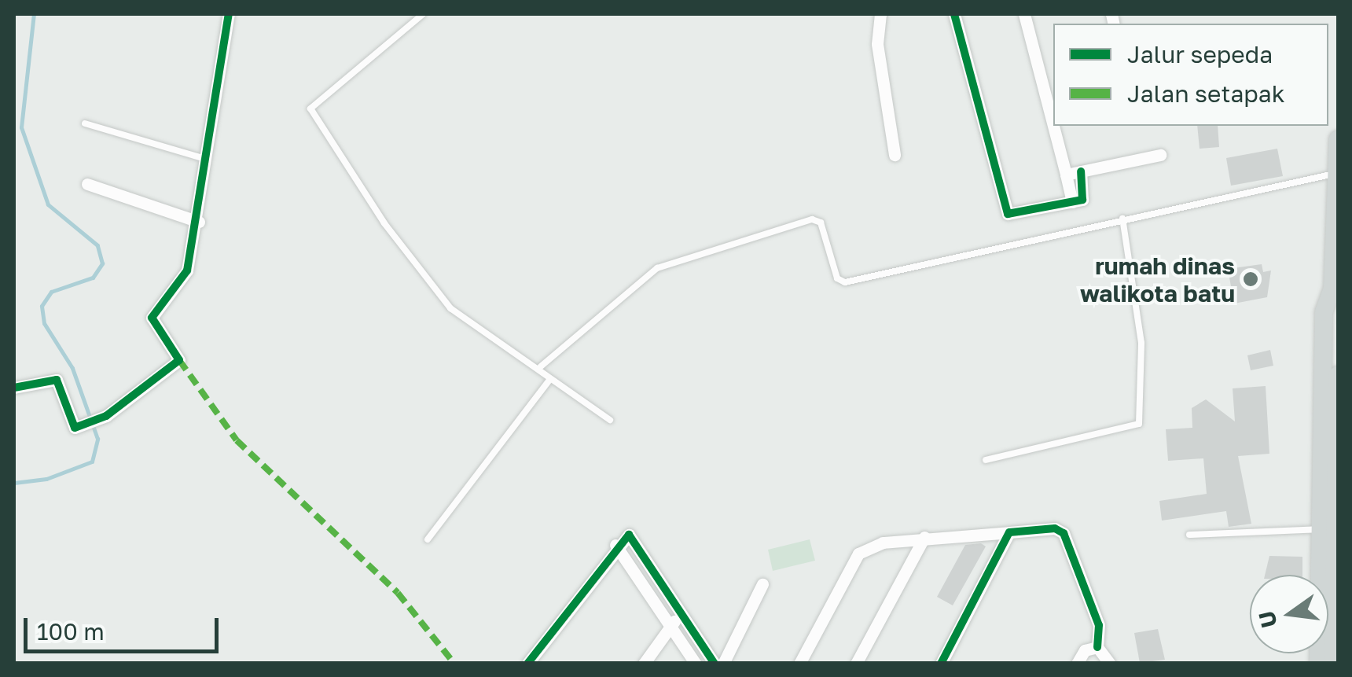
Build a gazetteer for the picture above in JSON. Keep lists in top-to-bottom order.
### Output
{
  "places": ["rumah dinas walikota batu"],
  "legend": ["Jalur sepeda", "Jalan setapak"],
  "scale_bar": "100 m",
  "north": "left"
}
